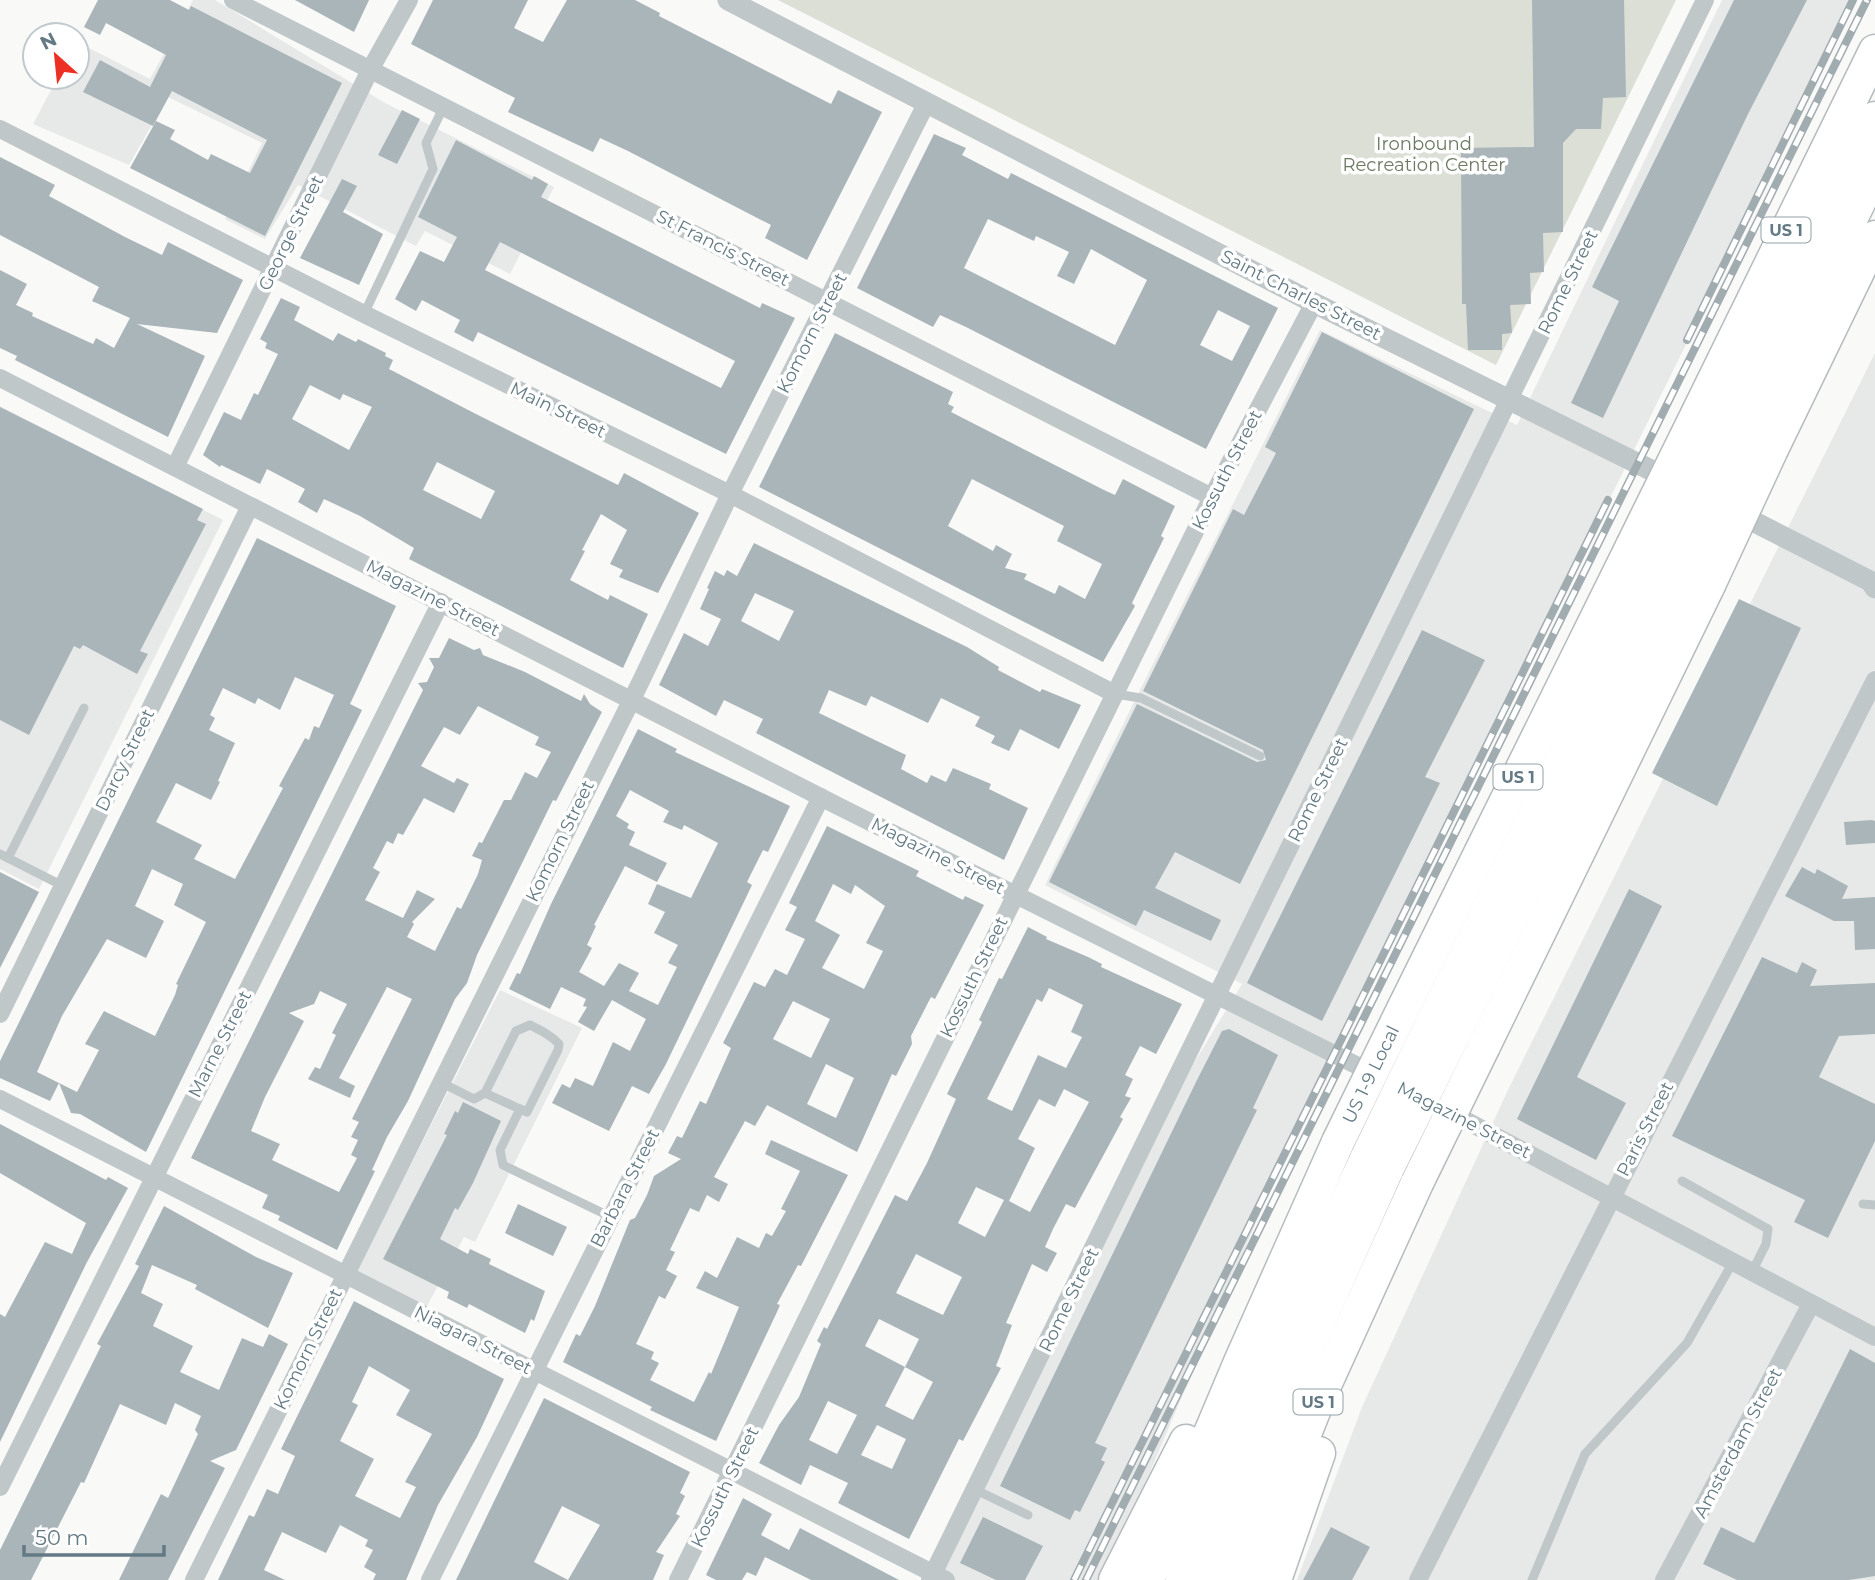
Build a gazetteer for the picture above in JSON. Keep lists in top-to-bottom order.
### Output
{
  "streets": {
    "highway": ["US 1", "US 1-9 Local"],
    "street": [
      "George Street",
      "St Francis Street",
      "Rome Street",
      "Saint Charles Street",
      "Komorn Street",
      "Main Street",
      "Kossuth Street",
      "Magazine Street",
      "Darcy Street",
      "Marne Street",
      "Paris Street",
      "Barbara Street",
      "Niagara Street",
      "Amsterdam Street"
    ]
  },
  "crossings": [
    ["US 1", "US 1-9 Local"],
    ["George Street", "St Francis Street"],
    ["George Street", "Main Street"],
    ["George Street", "Magazine Street"],
    ["St Francis Street", "Komorn Street"],
    ["St Francis Street", "Kossuth Street"],
    ["Rome Street", "Saint Charles Street"],
    ["Rome Street", "Magazine Street"],
    ["Rome Street", "Niagara Street"],
    ["Saint Charles Street", "Komorn Street"],
    ["Saint Charles Street", "Kossuth Street"],
    ["Komorn Street", "Main Street"],
    ["Komorn Street", "Magazine Street"],
    ["Komorn Street", "Niagara Street"],
    ["Main Street", "Kossuth Street"],
    ["Kossuth Street", "Magazine Street"],
    ["Kossuth Street", "Niagara Street"],
    ["Magazine Street", "Darcy Street"],
    ["Magazine Street", "Marne Street"],
    ["Magazine Street", "Paris Street"],
    ["Magazine Street", "Barbara Street"],
    ["Magazine Street", "Amsterdam Street"],
    ["Marne Street", "Niagara Street"],
    ["Barbara Street", "Niagara Street"]
  ],
  "parks": ["Ironbound Recreation Center"],
  "scale_bar": "50 m",
  "north": "top left"
}
